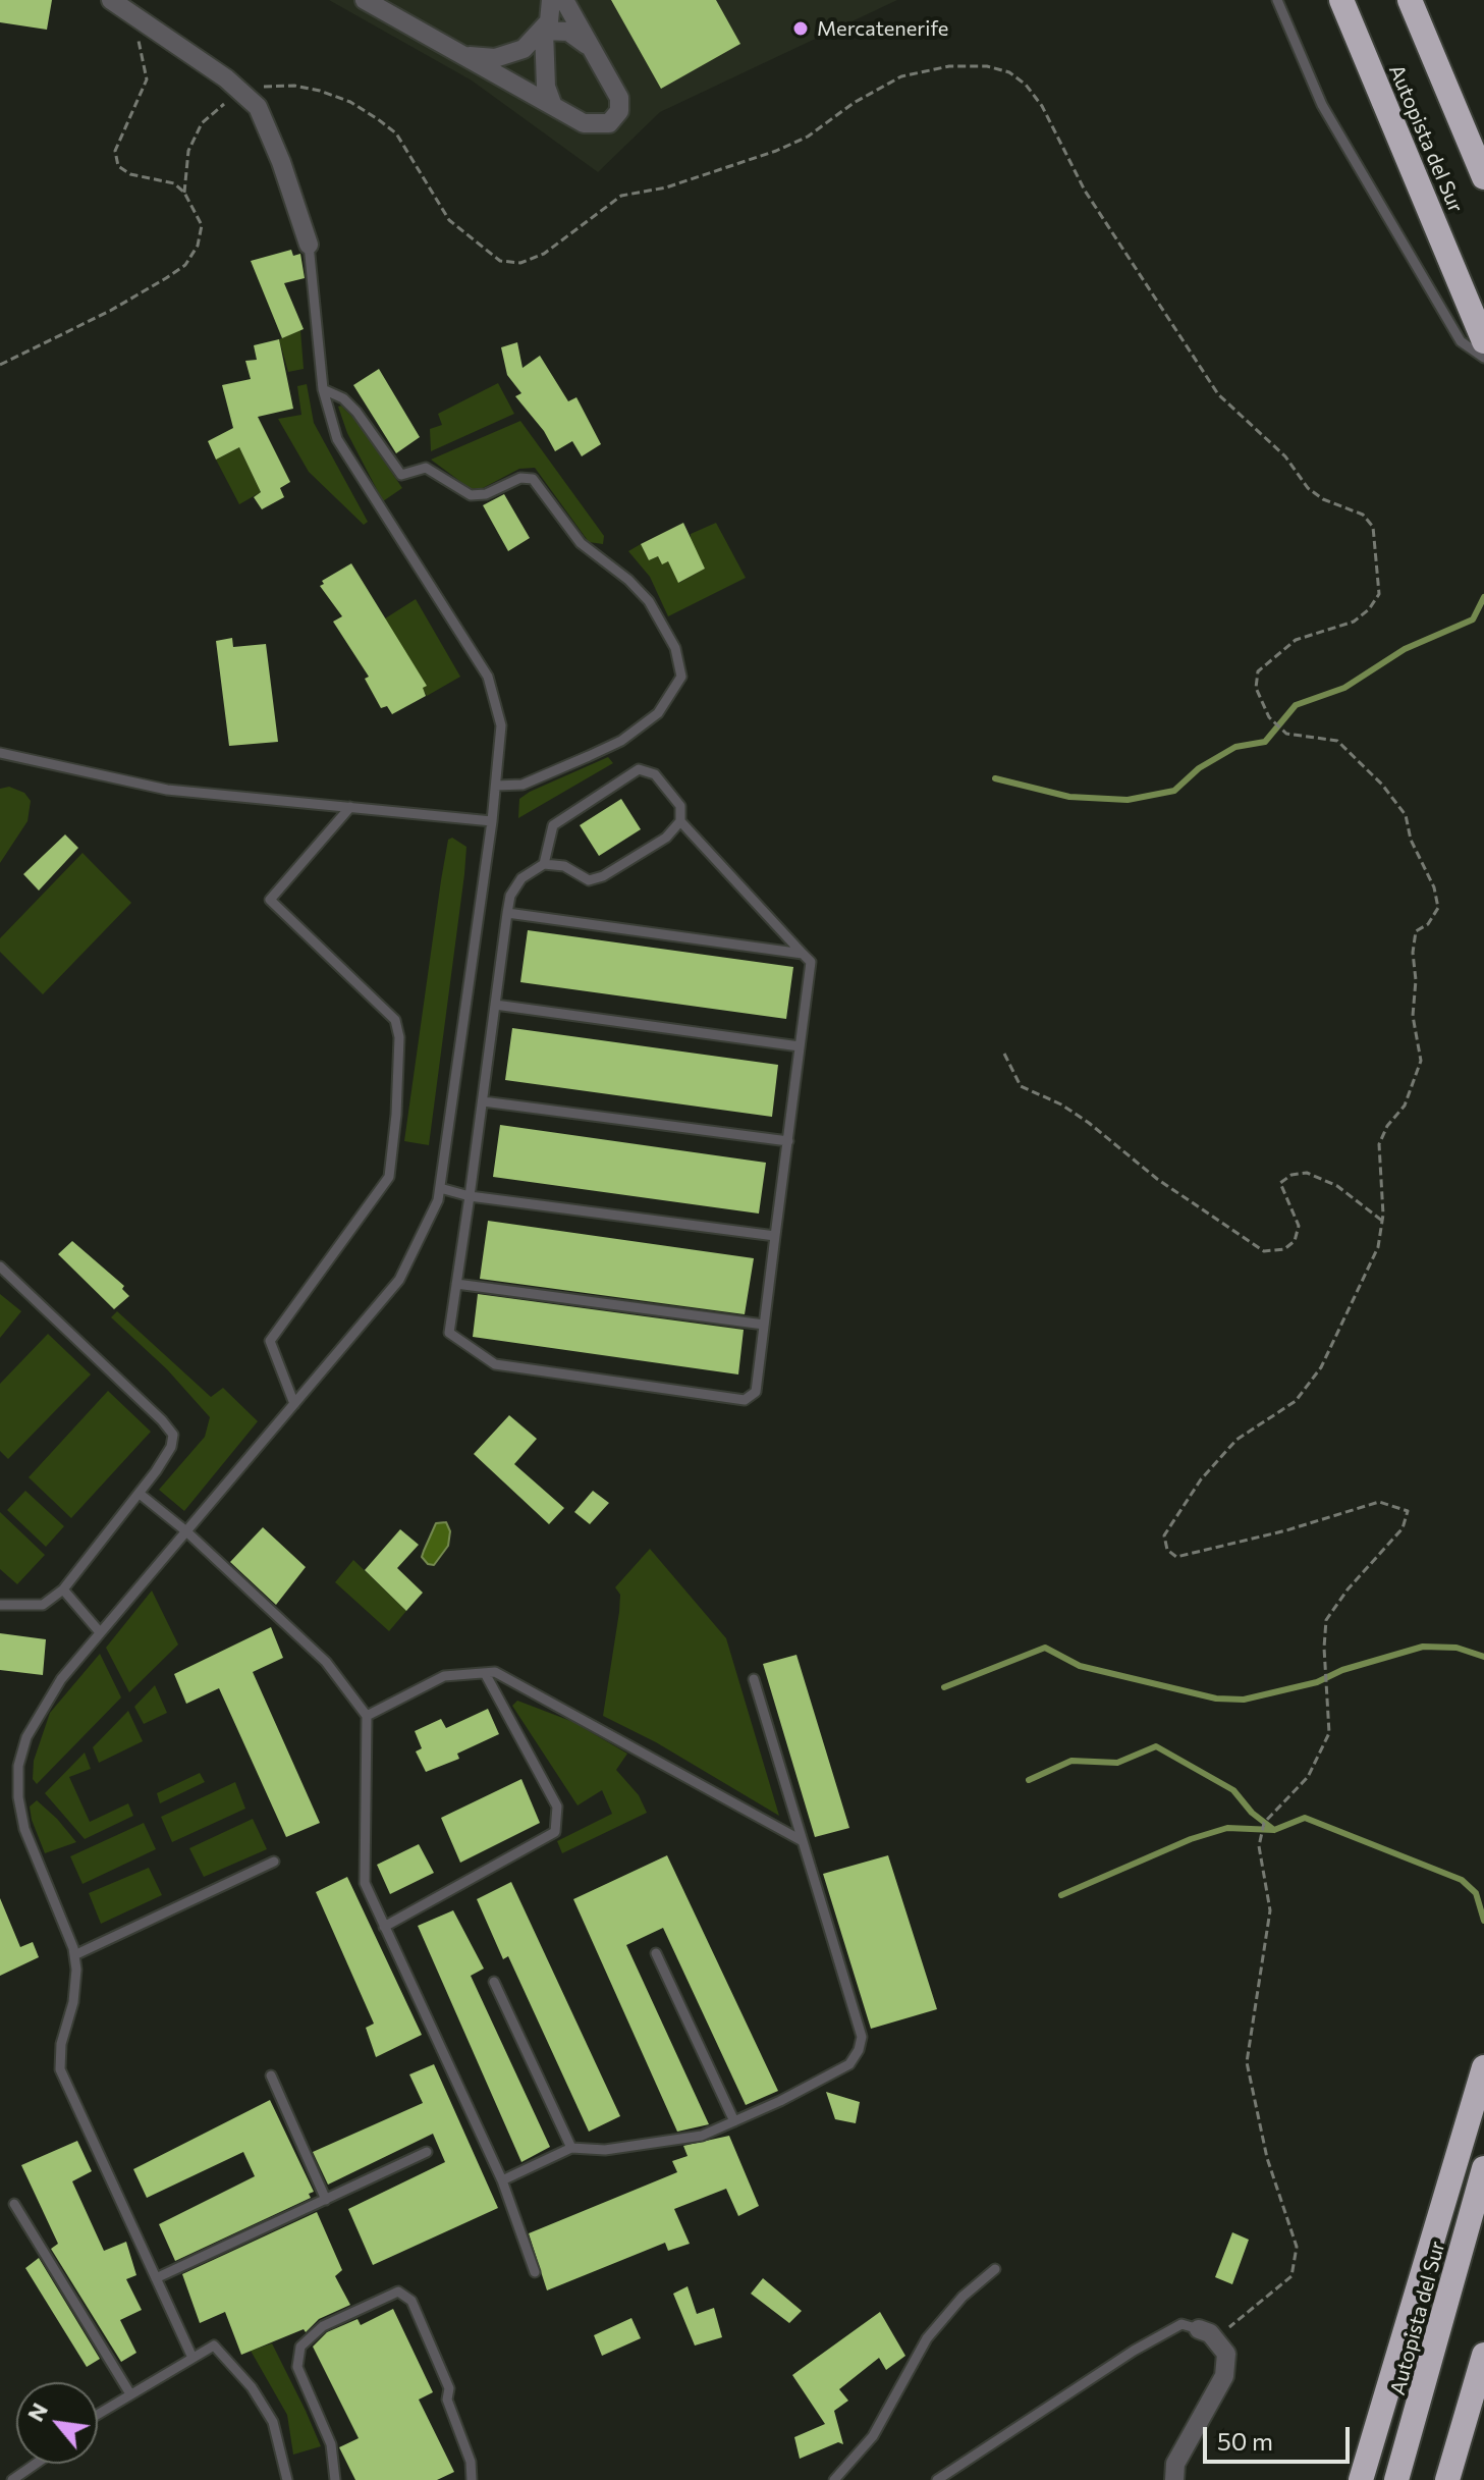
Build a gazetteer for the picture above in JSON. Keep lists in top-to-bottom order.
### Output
{
  "streets": {
    "highway": ["Autopista del Sur"]
  },
  "places": ["Mercatenerife"],
  "scale_bar": "50 m",
  "north": "top left"
}
